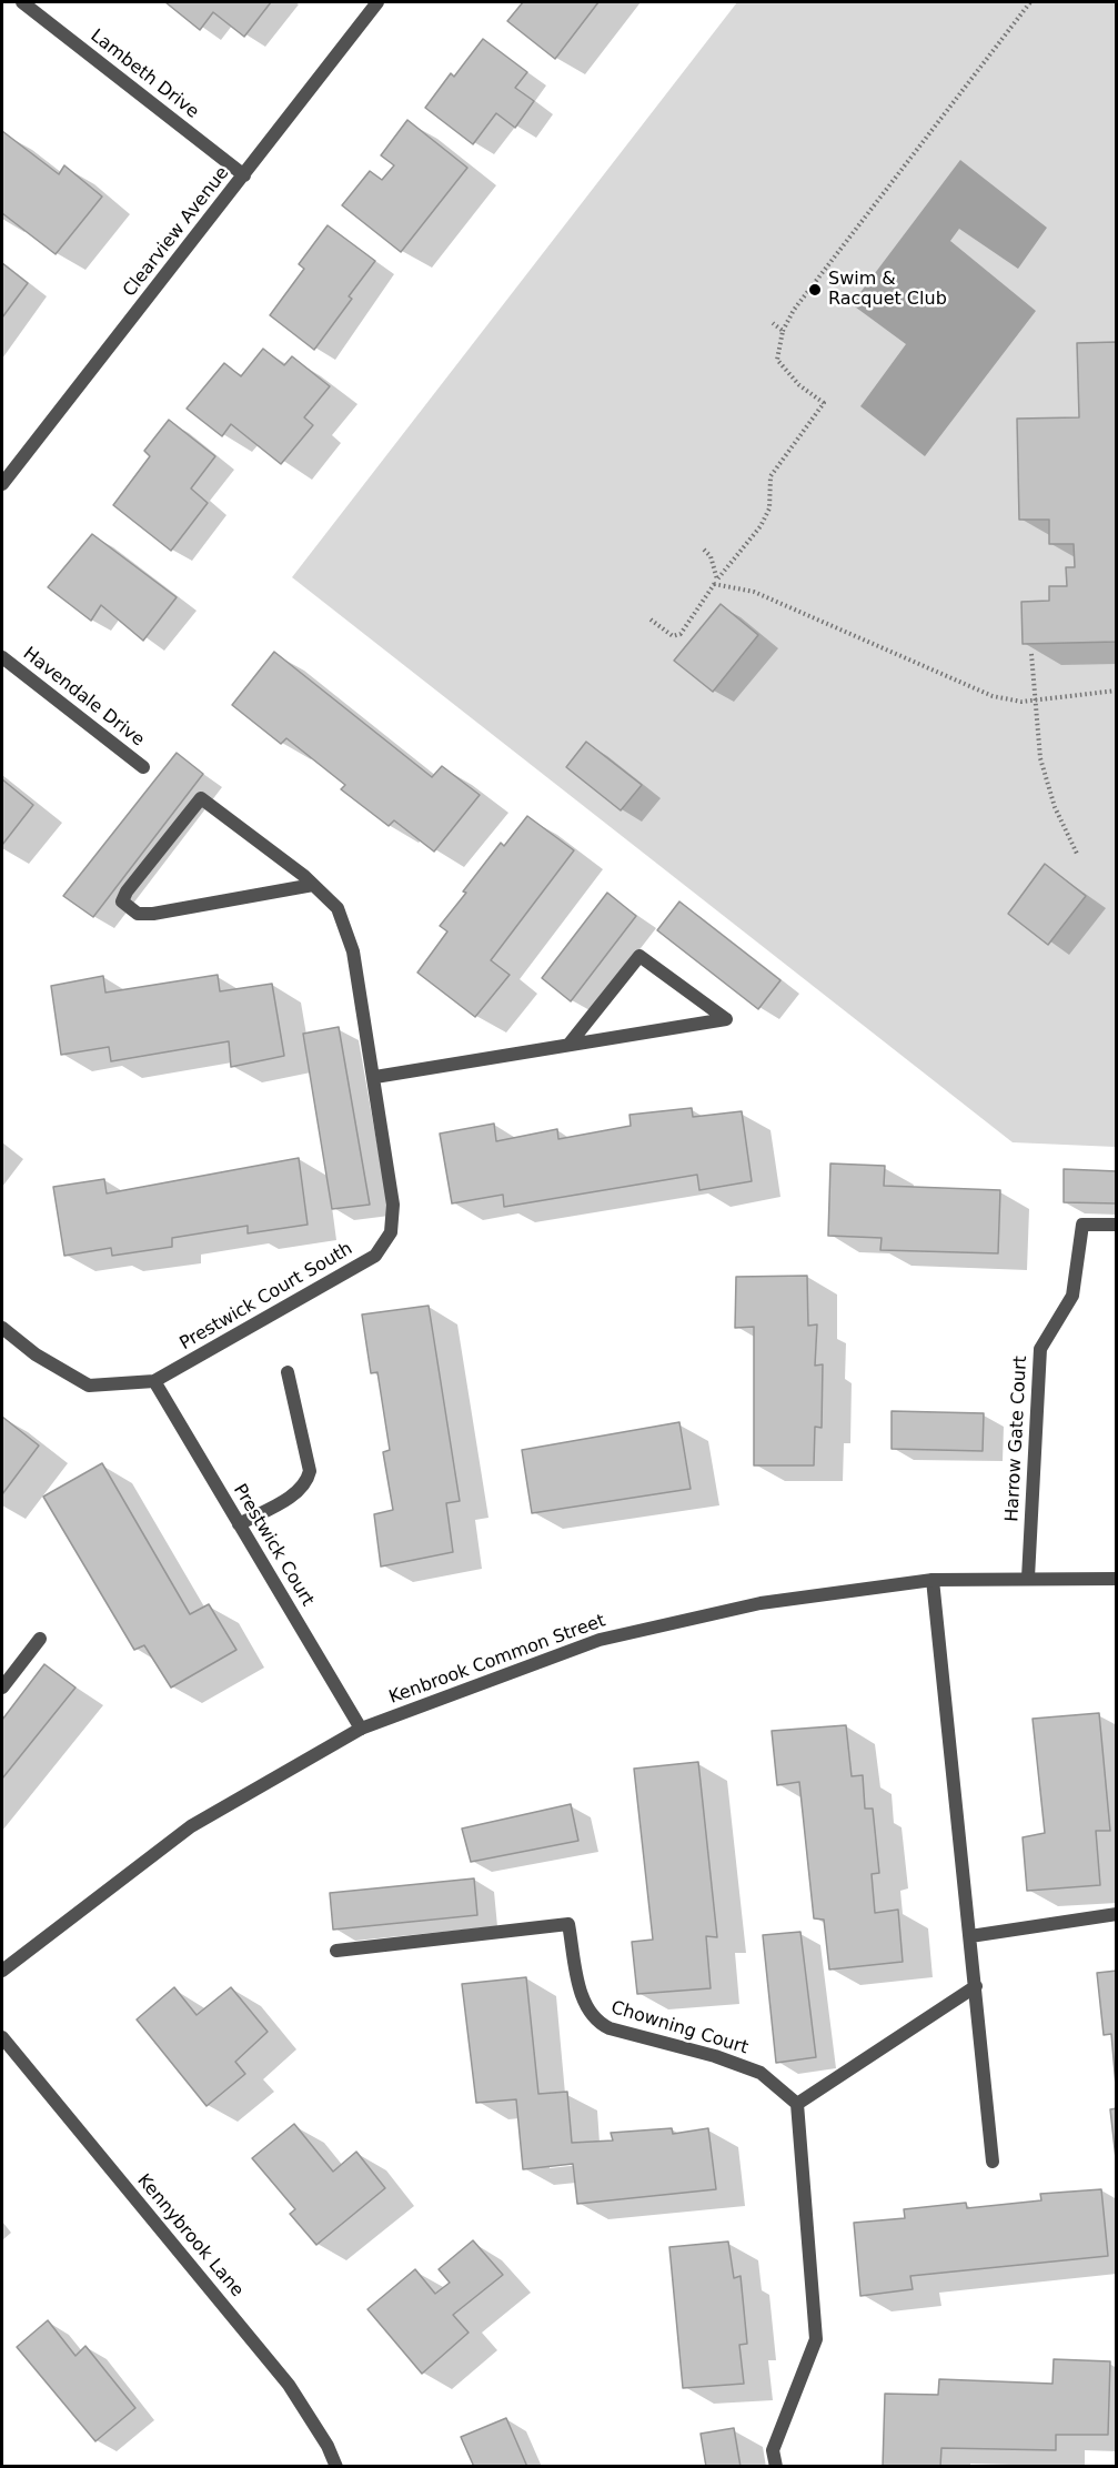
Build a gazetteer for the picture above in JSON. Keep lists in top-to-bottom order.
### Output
{
  "streets": {
    "street": [
      "Lambeth Drive",
      "Clearview Avenue",
      "Havendale Drive",
      "Prestwick Court South",
      "Harrow Gate Court",
      "Prestwick Court",
      "Kenbrook Common Street",
      "Chowning Court",
      "Kennybrook Lane"
    ]
  },
  "crossings": [
    ["Lambeth Drive", "Clearview Avenue"],
    ["Prestwick Court South", "Prestwick Court"],
    ["Harrow Gate Court", "Kenbrook Common Street"],
    ["Prestwick Court", "Kenbrook Common Street"]
  ],
  "places": ["Swim & Racquet Club"]
}
